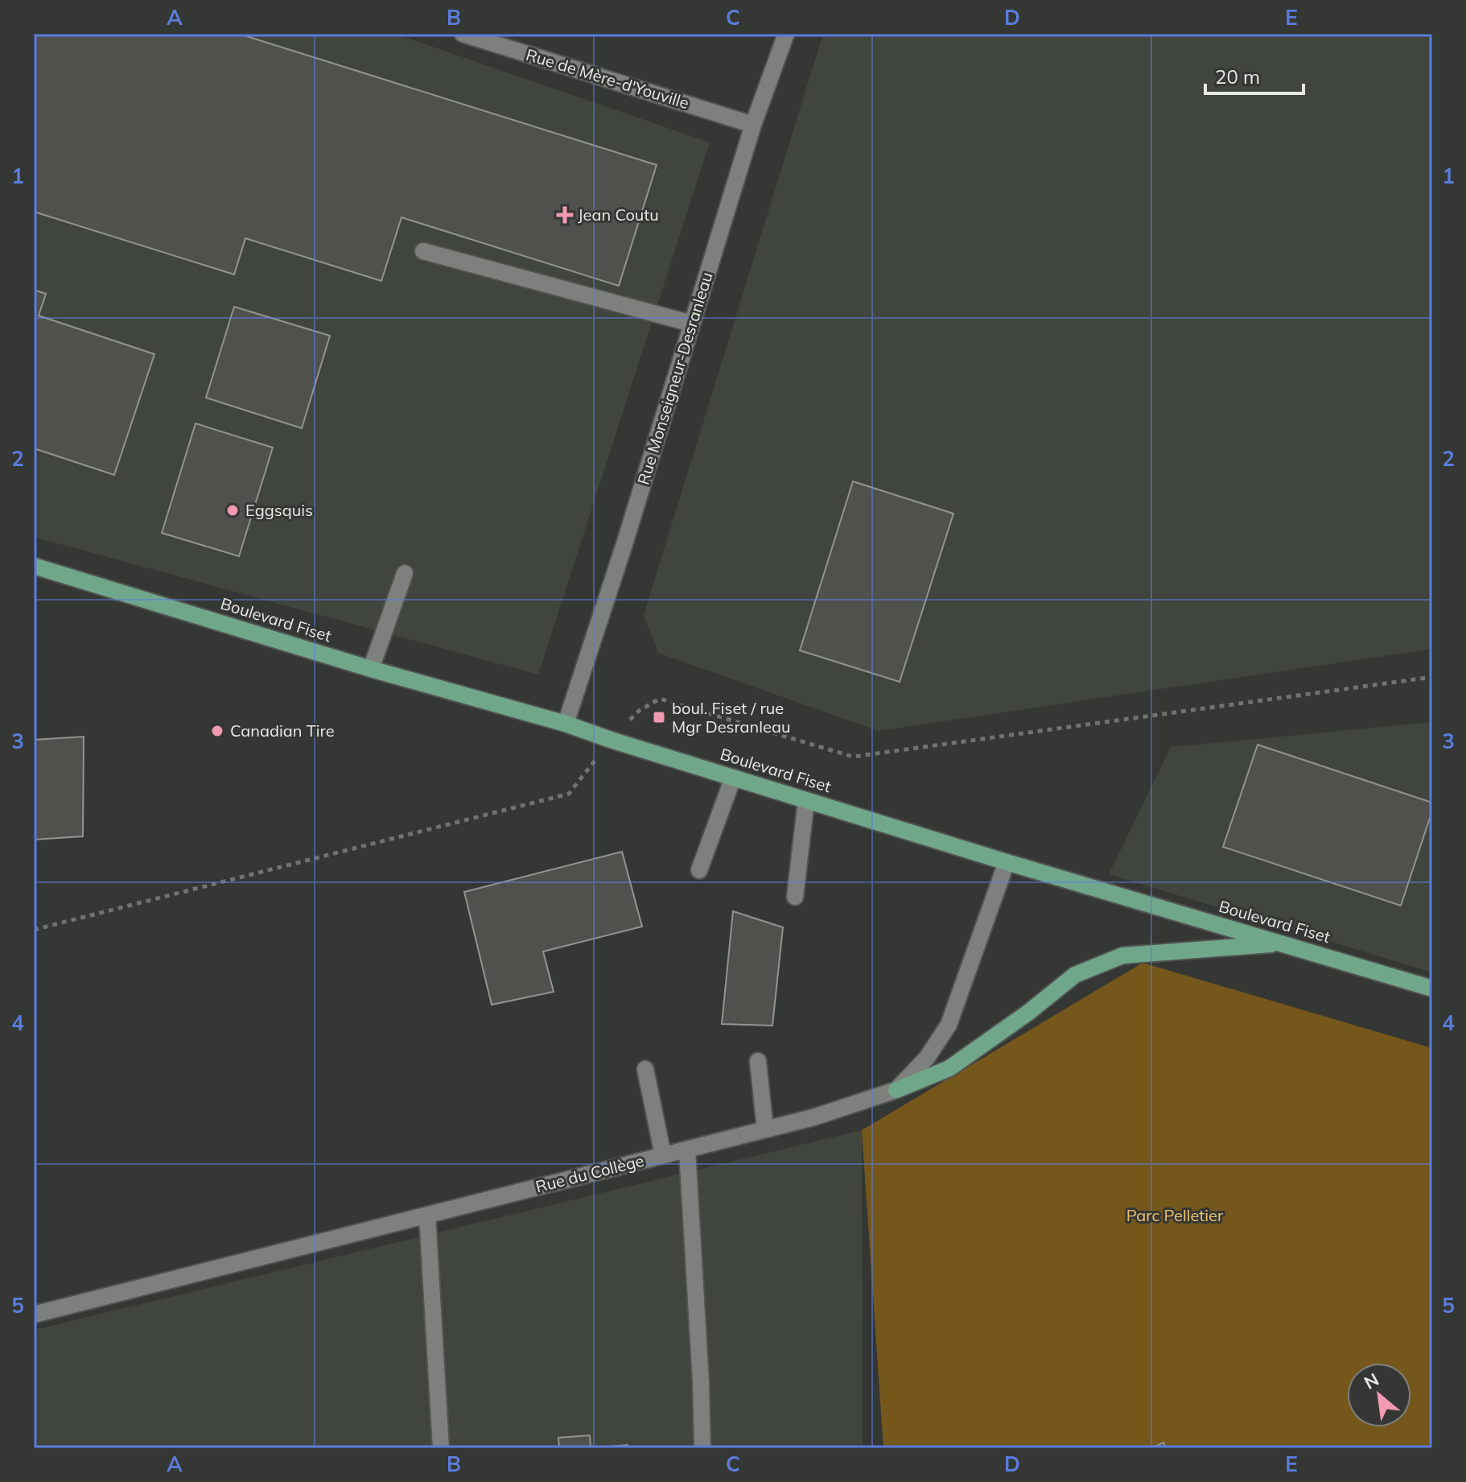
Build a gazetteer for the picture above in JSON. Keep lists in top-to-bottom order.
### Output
{
  "streets": {
    "main road": ["Boulevard Fiset"],
    "street": ["Rue de Mère-d'Youville", "Rue Monseigneur-Desranleau", "Rue du Collège"]
  },
  "crossings": [
    ["Rue de Mère-d'Youville", "Rue Monseigneur-Desranleau"],
    ["Rue Monseigneur-Desranleau", "Boulevard Fiset"],
    ["Boulevard Fiset", "Rue du Collège"]
  ],
  "parks": ["Parc Pelletier"],
  "places": {
    "health": ["Jean Coutu"],
    "other": ["Eggsquis", "Canadian Tire"],
    "transit": ["boul. Fiset / rue Mgr Desranleau"]
  },
  "scale_bar": "20 m",
  "north": "top left",
  "grid": {
    "columns": [
      "A",
      "B",
      "C",
      "D",
      "E"
    ],
    "rows": [
      "1",
      "2",
      "3",
      "4",
      "5"
    ]
  }
}
